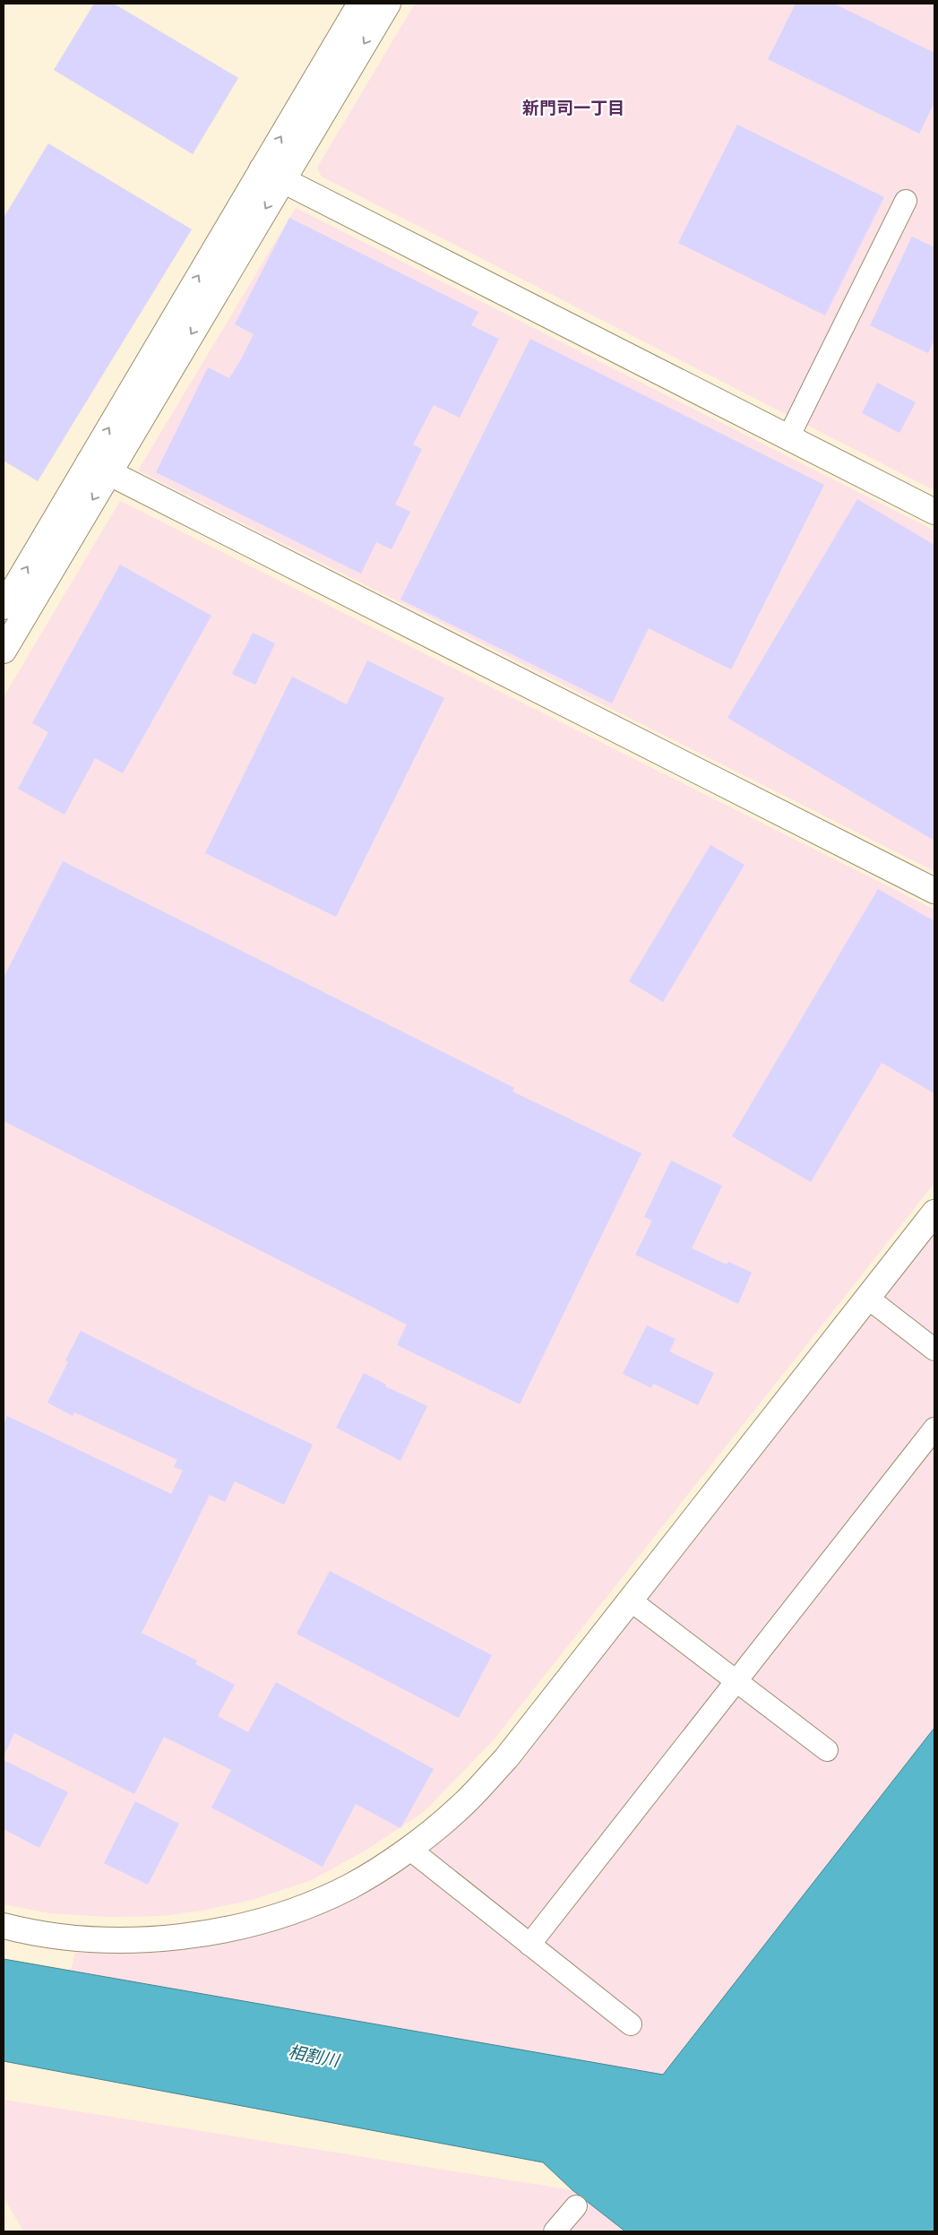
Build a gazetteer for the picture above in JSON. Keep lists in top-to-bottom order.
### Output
{
  "districts": ["新門司一丁目"],
  "water": ["相割川"]
}
